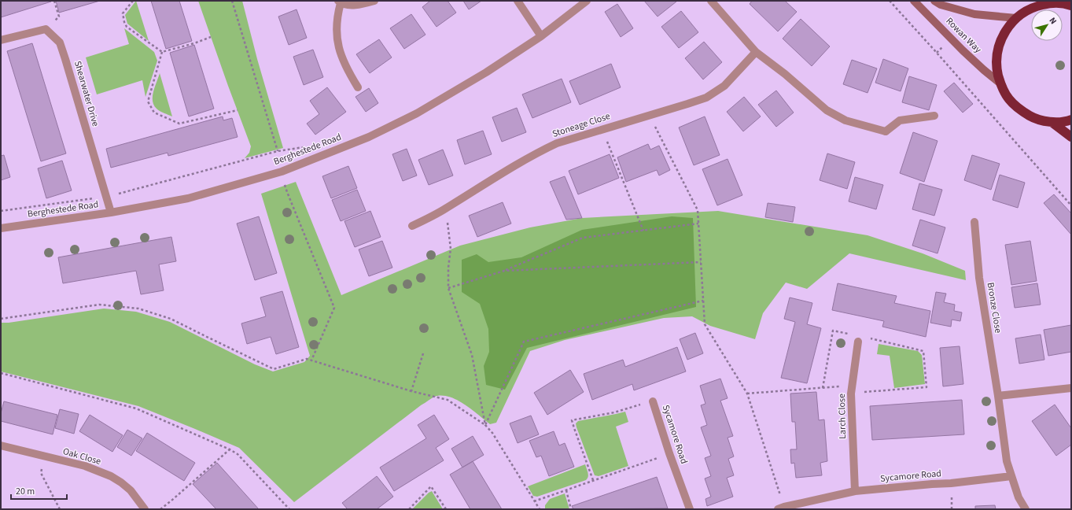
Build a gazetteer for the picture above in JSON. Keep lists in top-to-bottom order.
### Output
{
  "streets": {
    "street": [
      "Rowan Way",
      "Shearwater Drive",
      "Stoneage Close",
      "Berghestede Road",
      "Bronze Close",
      "Larch Close",
      "Sycamore Road",
      "Oak Close"
    ]
  },
  "crossings": [
    ["Shearwater Drive", "Berghestede Road"],
    ["Bronze Close", "Sycamore Road"],
    ["Larch Close", "Sycamore Road"]
  ],
  "scale_bar": "20 m",
  "north": "top right"
}
